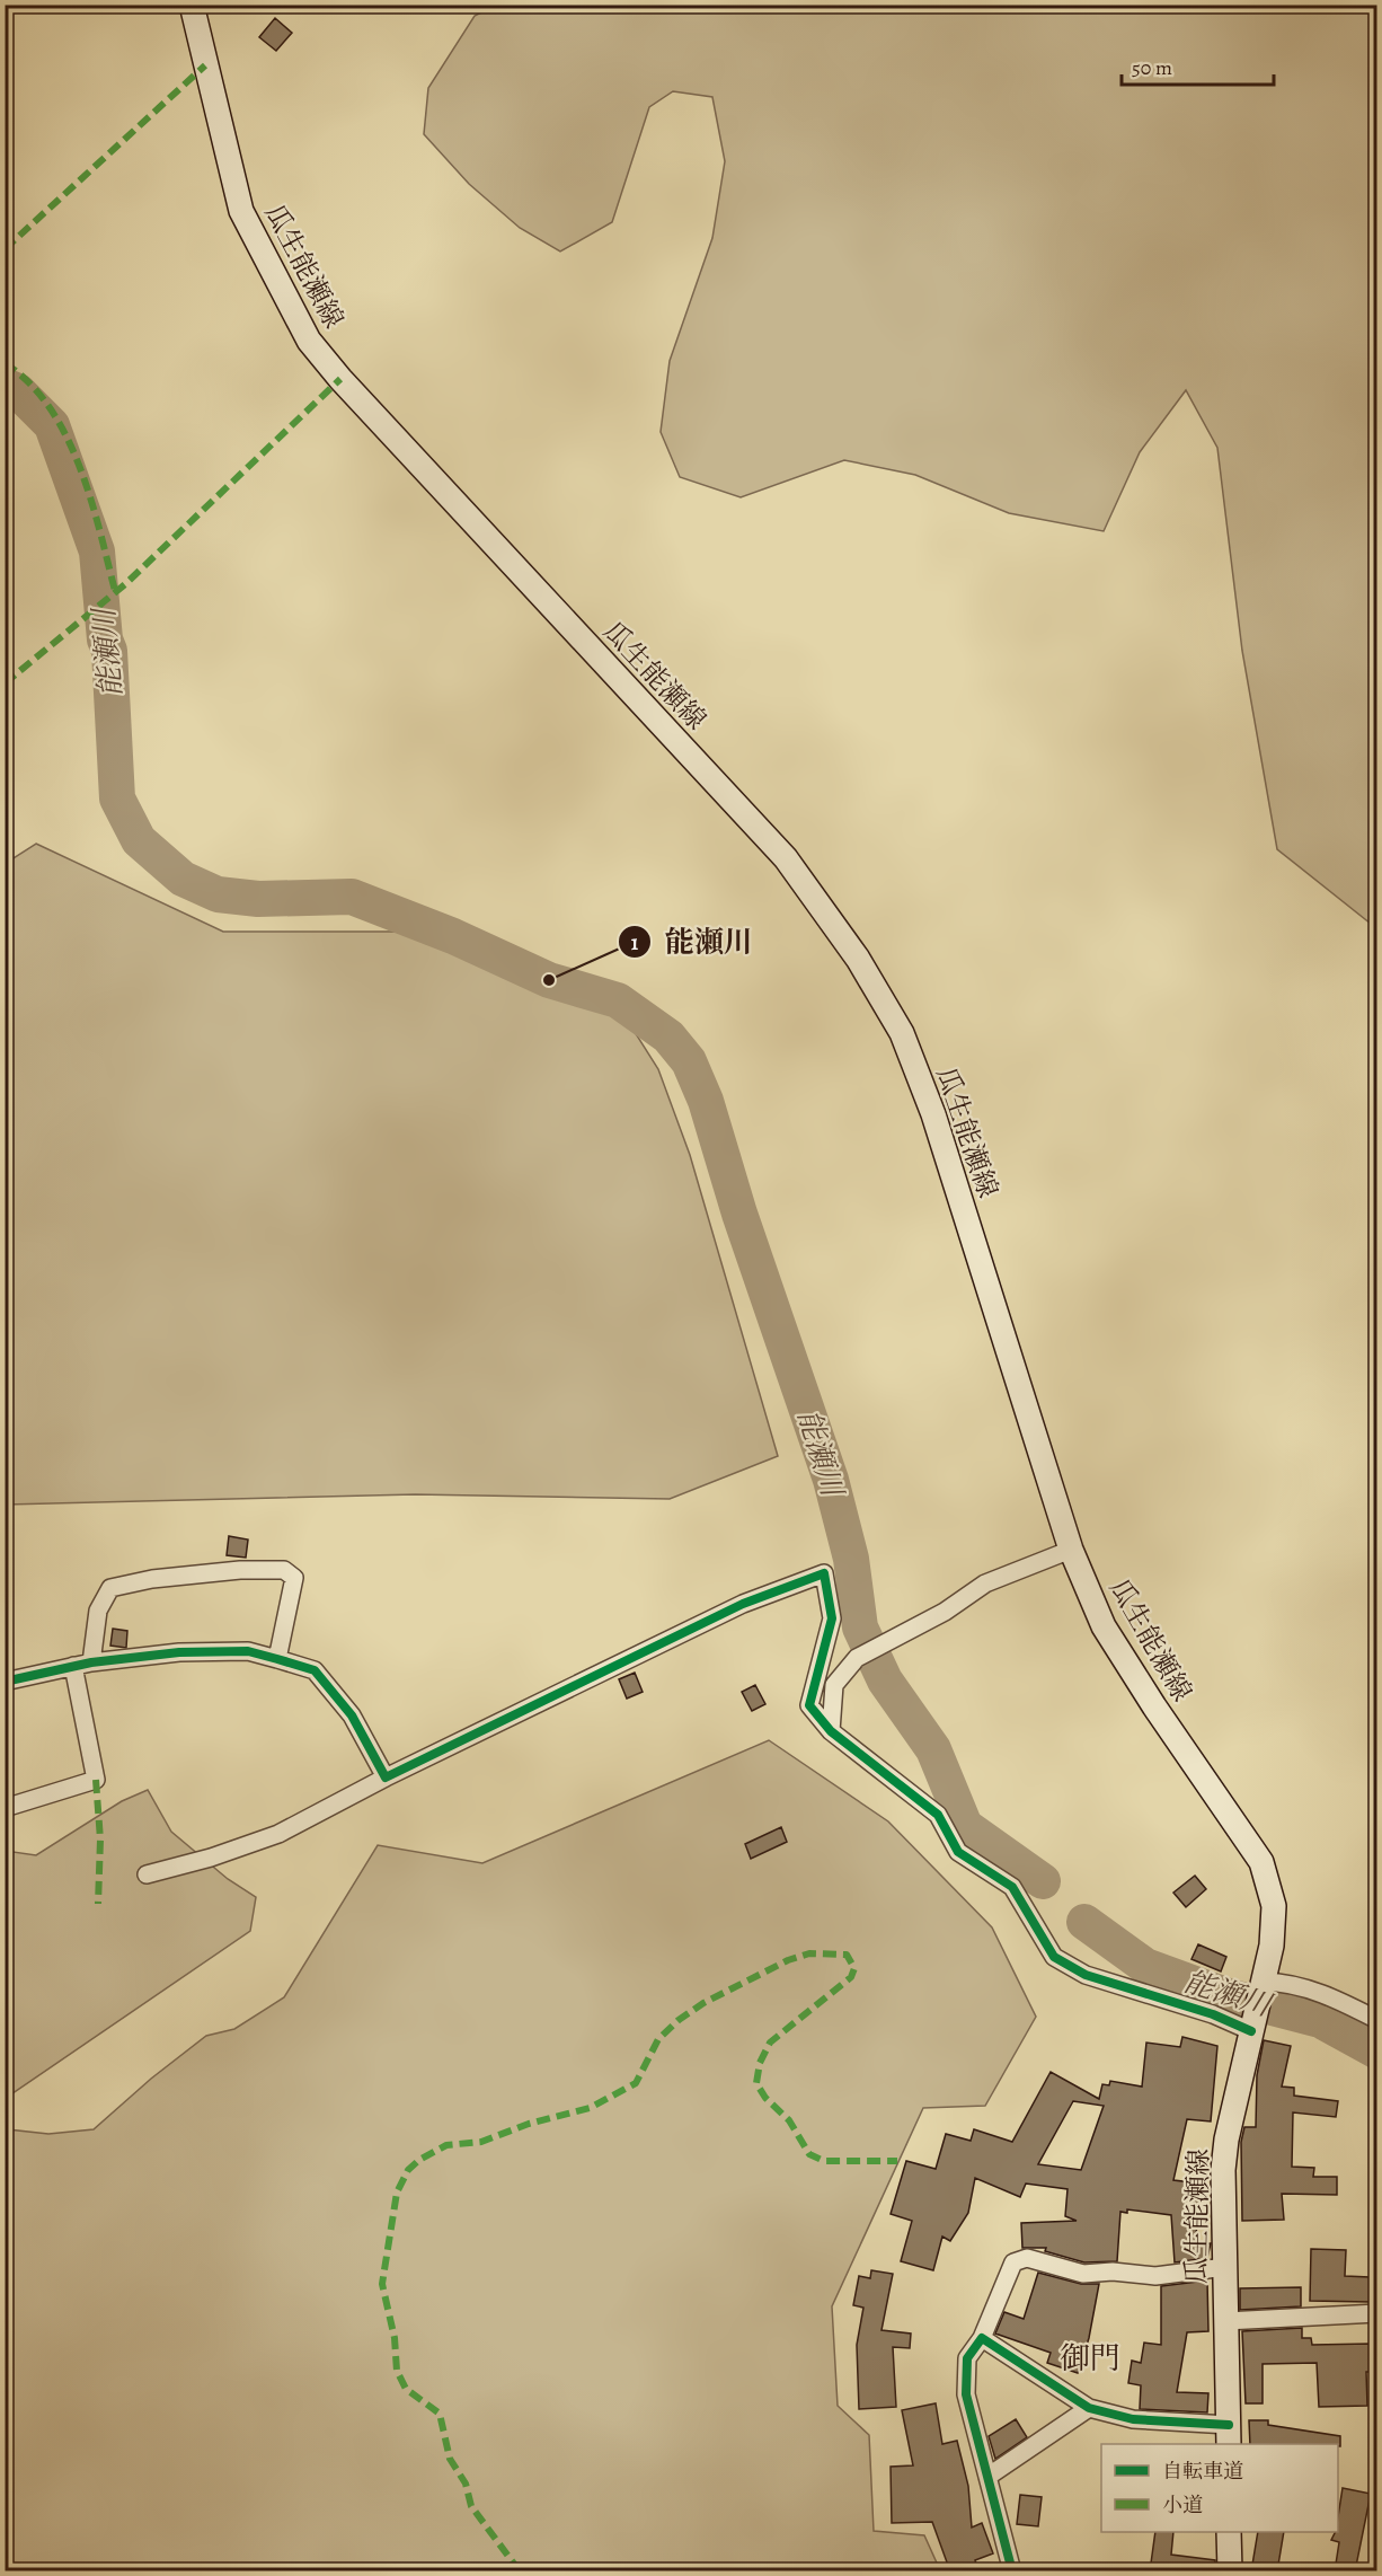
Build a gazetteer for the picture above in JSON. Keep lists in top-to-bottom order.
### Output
{
  "streets": {
    "main road": ["瓜生能瀬線"]
  },
  "districts": ["御門"],
  "water": ["能瀬川"],
  "places": ["能瀬川"],
  "legend": ["自転車道", "小道"],
  "scale_bar": "50 m"
}
